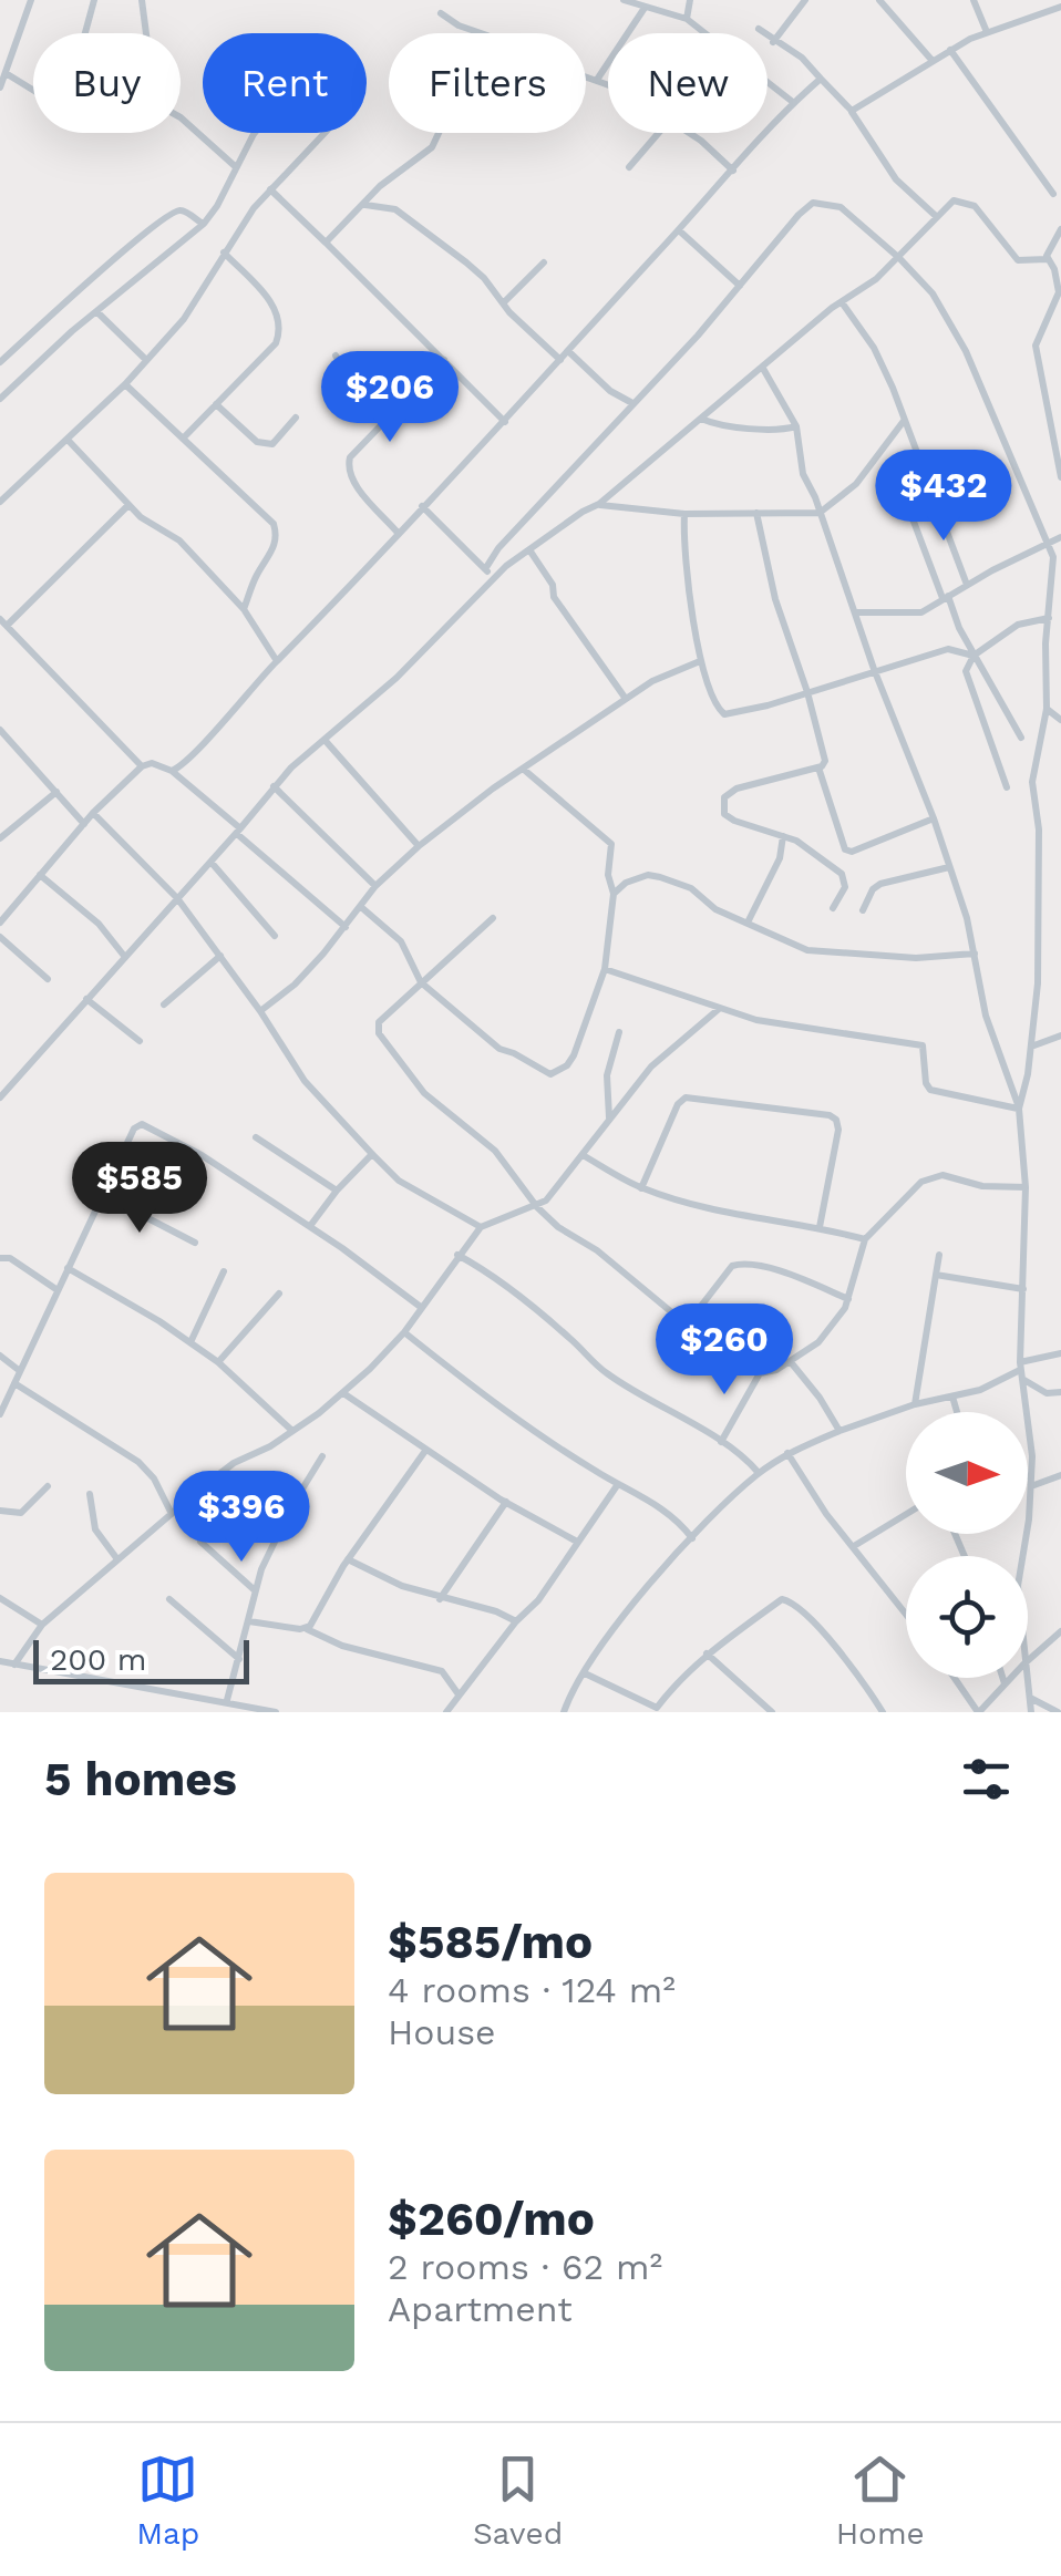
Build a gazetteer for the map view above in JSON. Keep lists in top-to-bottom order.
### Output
{
  "scale_bar": "200 m",
  "north": "right",
  "page": {
    "chip": [
      "Buy",
      "Rent",
      "Filters",
      "New"
    ],
    "price": [
      "$206",
      "$432",
      "$585",
      "$260",
      "$396"
    ],
    "scale": "200 m",
    "heading": "5 homes",
    "list": [
      {
        "name": "$585/mo",
        "note": "4 rooms · 124 m² · House"
      },
      {
        "name": "$260/mo",
        "note": "2 rooms · 62 m² · Apartment"
      }
    ],
    "tabs": ["Map", "Saved", "Home"]
  }
}
